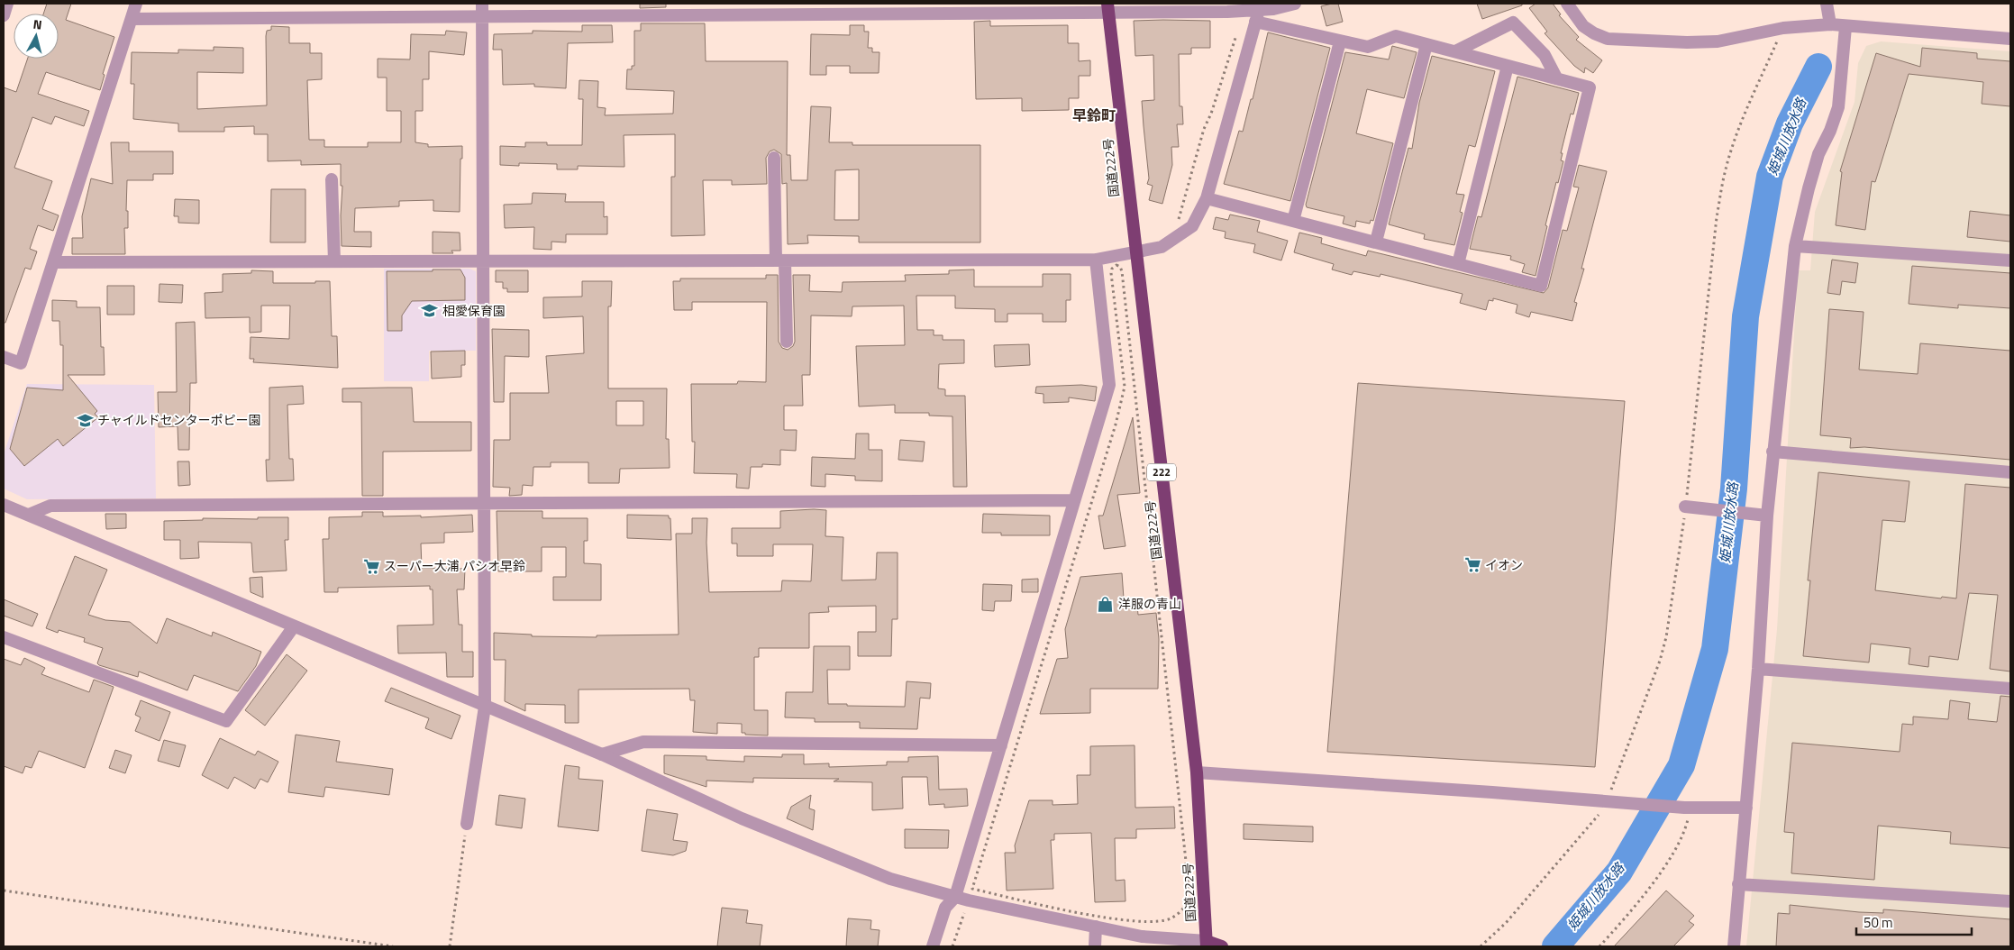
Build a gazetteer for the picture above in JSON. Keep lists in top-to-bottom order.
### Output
{
  "streets": {
    "highway": ["国道222号", "222"]
  },
  "districts": ["早鈴町"],
  "water": ["姫城川放水路"],
  "places": {
    "school or university": ["相愛保育園", "チャイルドセンターポピー園"],
    "supermarket": ["イオン", "スーパー大浦 パシオ早鈴"],
    "shop": ["洋服の青山"]
  },
  "scale_bar": "50 m",
  "north": "top"
}
